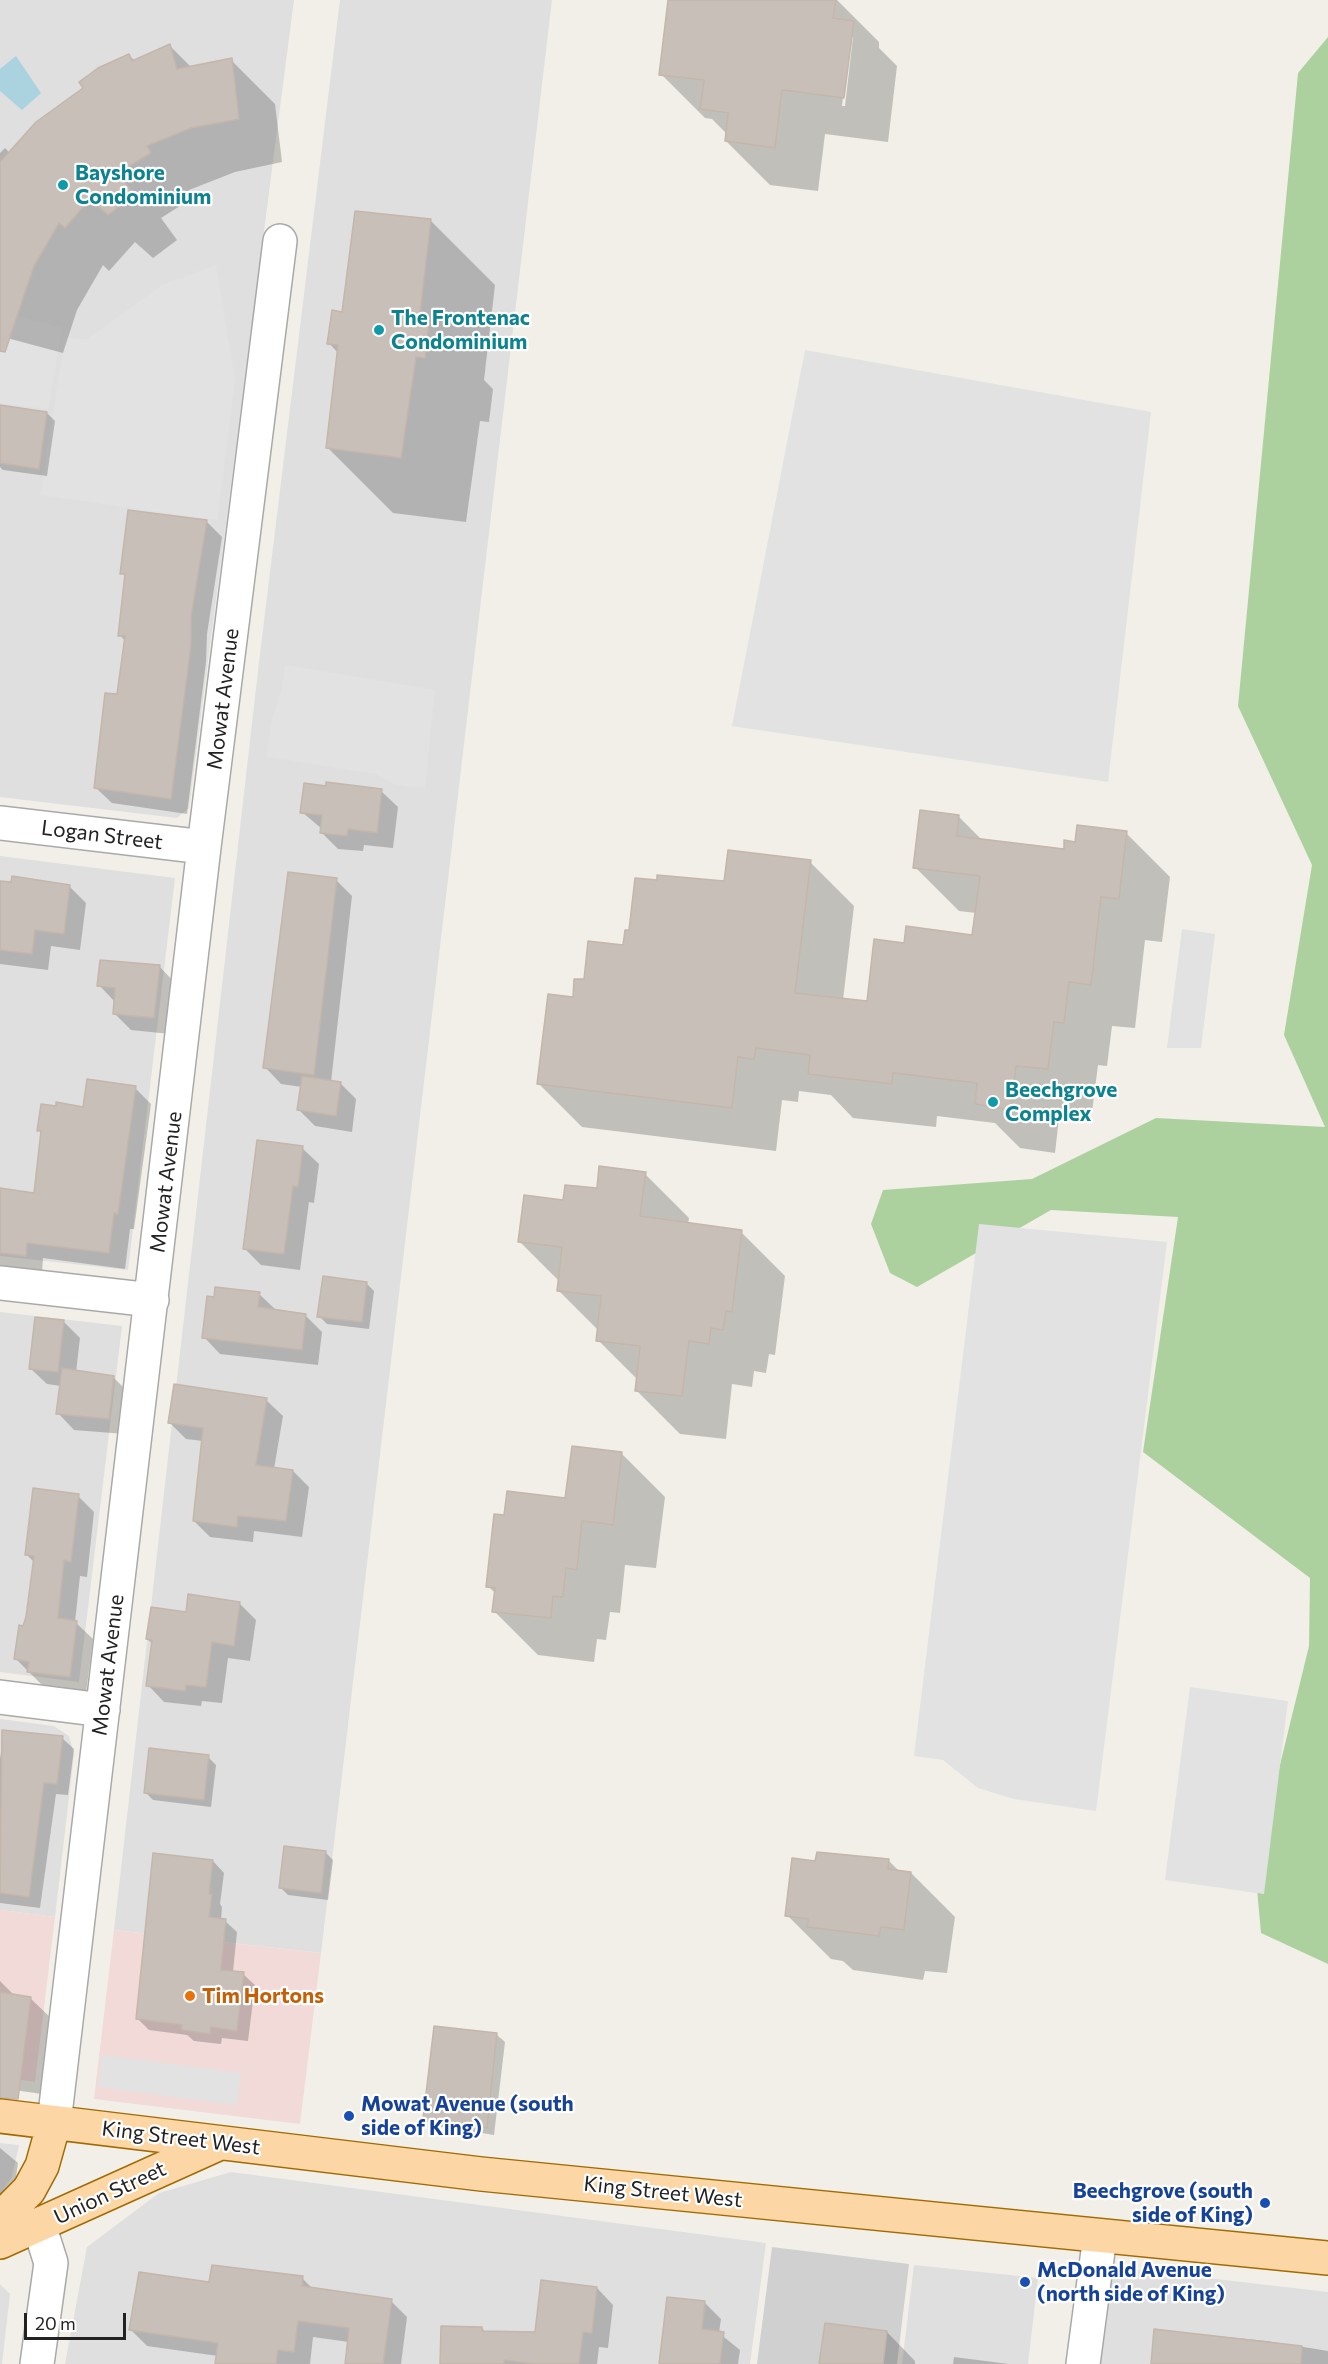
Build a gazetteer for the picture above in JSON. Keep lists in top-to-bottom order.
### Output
{
  "streets": {
    "main road": ["King Street West", "Union Street"],
    "street": ["Mowat Avenue", "Logan Street"]
  },
  "crossings": [
    ["Mowat Avenue", "Logan Street"],
    ["Mowat Avenue", "King Street West"],
    ["Mowat Avenue", "Union Street"],
    ["King Street West", "Union Street"]
  ],
  "places": [
    "Bayshore Condominium",
    "The Frontenac Condominium",
    "Beechgrove Complex",
    "Tim Hortons",
    "Mowat Avenue (south side of King)",
    "Beechgrove (south side of King)",
    "McDonald Avenue (north side of King)"
  ],
  "scale_bar": "20 m"
}
